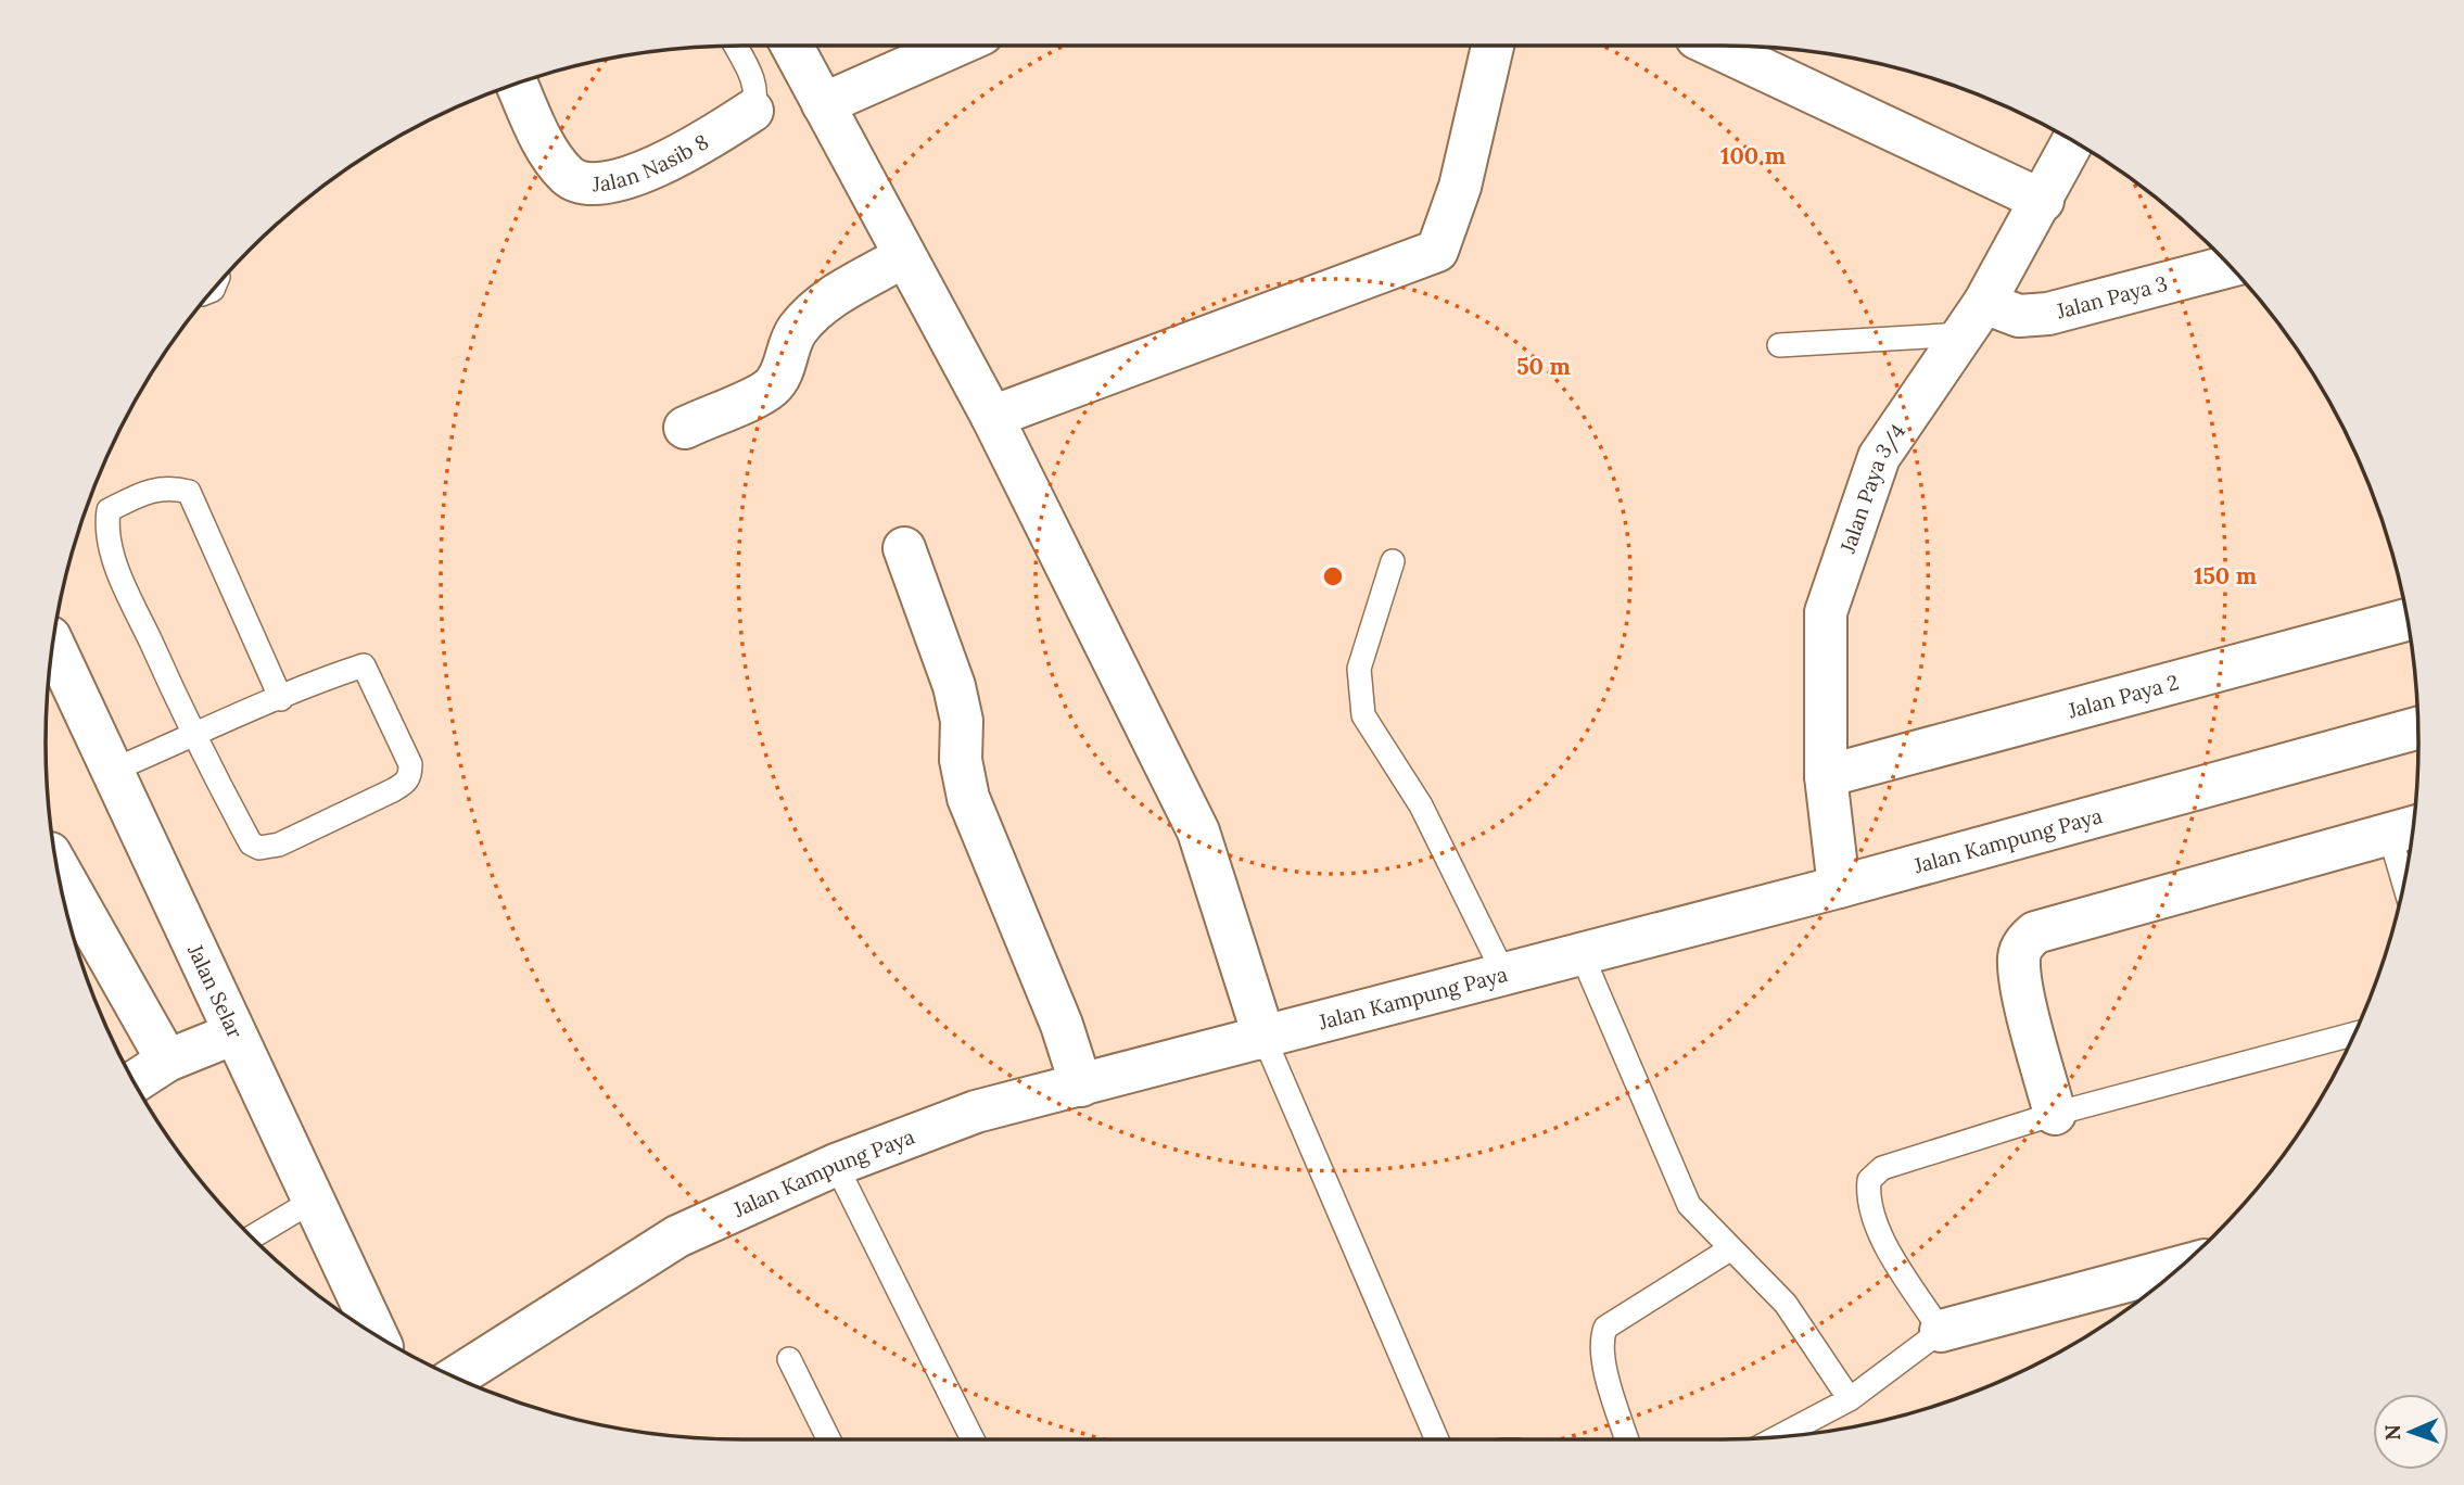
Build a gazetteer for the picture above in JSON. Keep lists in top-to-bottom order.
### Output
{
  "streets": {
    "street": [
      "Jalan Nasib 8",
      "Jalan Paya 3",
      "Jalan Paya 3/4",
      "Jalan Paya 2",
      "Jalan Kampung Paya",
      "Jalan Selar"
    ]
  },
  "crossings": [
    ["Jalan Paya 3", "Jalan Paya 3/4"],
    ["Jalan Paya 3/4", "Jalan Paya 2"],
    ["Jalan Paya 3/4", "Jalan Kampung Paya"]
  ],
  "north": "left",
  "rings": ["100 m", "50 m", "150 m"]
}
